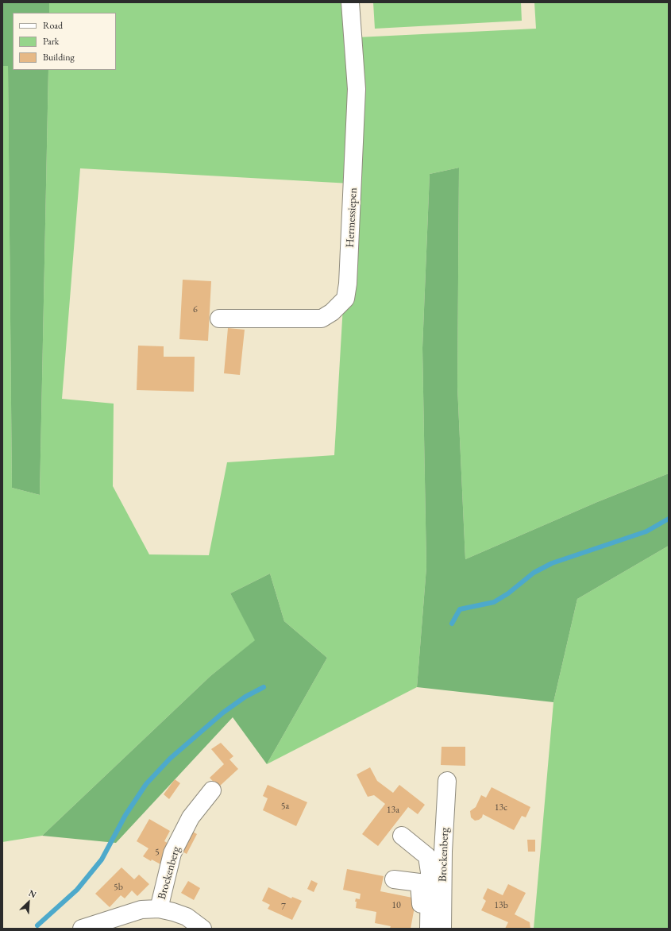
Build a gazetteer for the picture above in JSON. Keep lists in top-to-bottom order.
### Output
{
  "streets": {
    "street": ["Hermessiepen", "Brockenberg"]
  },
  "house_numbers": [
    "6",
    "5a",
    "13c",
    "13a",
    "5",
    "5b",
    "10",
    "13b",
    "7"
  ],
  "legend": ["Road", "Park", "Building"],
  "north": "top right"
}
